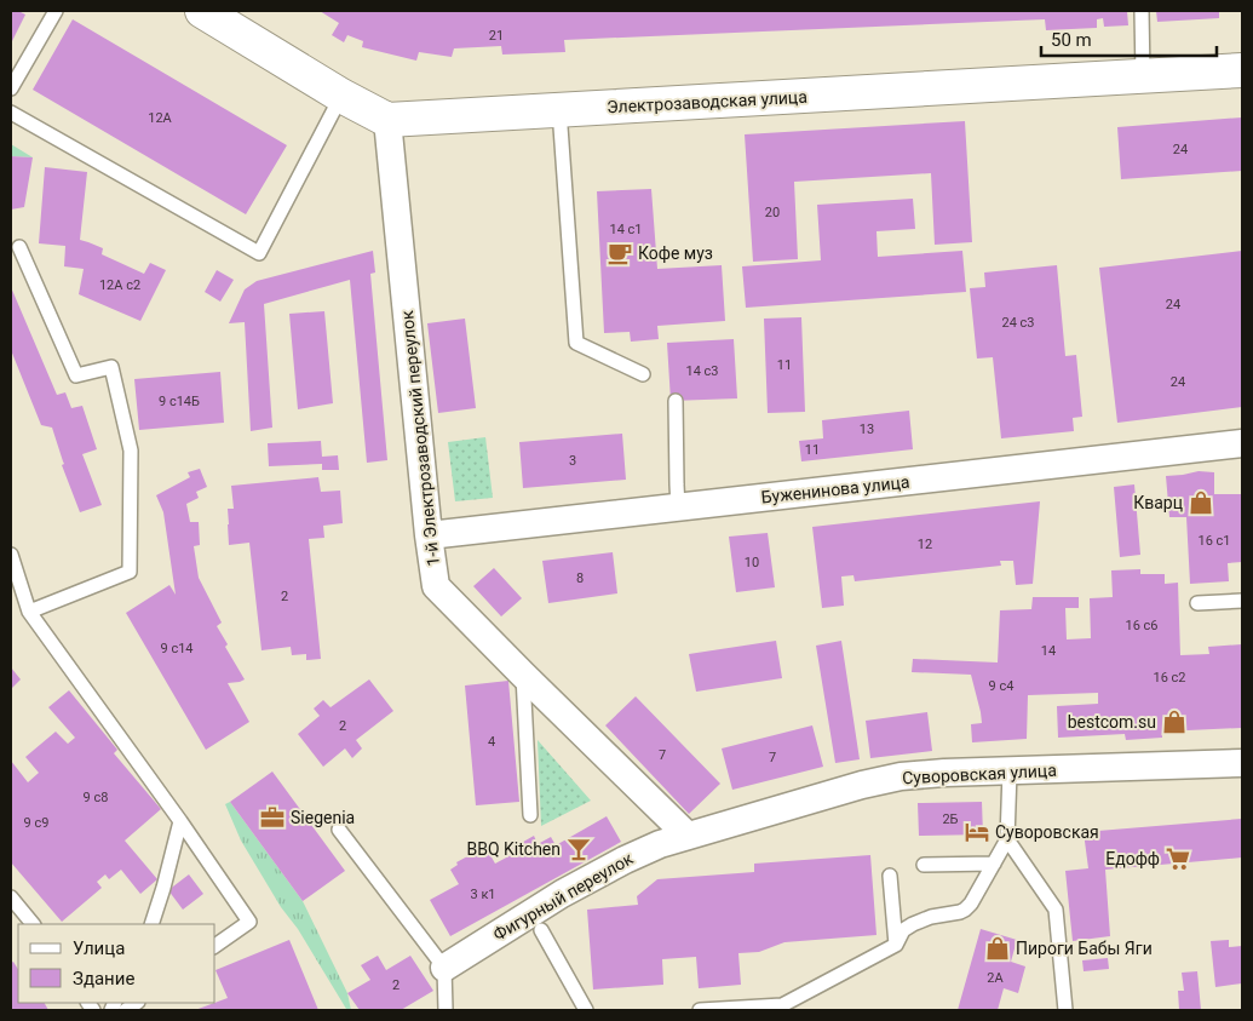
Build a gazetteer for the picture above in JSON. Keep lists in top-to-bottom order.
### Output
{
  "streets": {
    "street": [
      "Электрозаводская улица",
      "1-й Электрозаводский переулок",
      "Буженинова улица",
      "Суворовская улица",
      "Фигурный переулок"
    ]
  },
  "crossings": [
    ["Электрозаводская улица", "1-й Электрозаводский переулок"],
    ["1-й Электрозаводский переулок", "Буженинова улица"],
    ["1-й Электрозаводский переулок", "Суворовская улица"],
    ["1-й Электрозаводский переулок", "Фигурный переулок"],
    ["Суворовская улица", "Фигурный переулок"]
  ],
  "places": {
    "cafe": ["Кофе муз"],
    "shop": ["Кварц", "bestcom.su", "Пироги Бабы Яги"],
    "office": ["Siegenia"],
    "hotel": ["Суворовская"],
    "bar": ["BBQ Kitchen"],
    "supermarket": ["Едофф"]
  },
  "house_numbers": [
    "21",
    "12А",
    "24",
    "20",
    "14 с1",
    "12А с2",
    "24",
    "24 с3",
    "11",
    "14 с3",
    "24",
    "9 с14Б",
    "13",
    "11",
    "3",
    "16 с1",
    "12",
    "10",
    "8",
    "2",
    "16 с6",
    "9 с14",
    "14",
    "16 с2",
    "9 с4",
    "2",
    "4",
    "7",
    "7",
    "9 с8",
    "2Б",
    "9 с9",
    "3 к1",
    "2А",
    "2"
  ],
  "legend": ["Улица", "Здание"],
  "scale_bar": "50 m"
}
